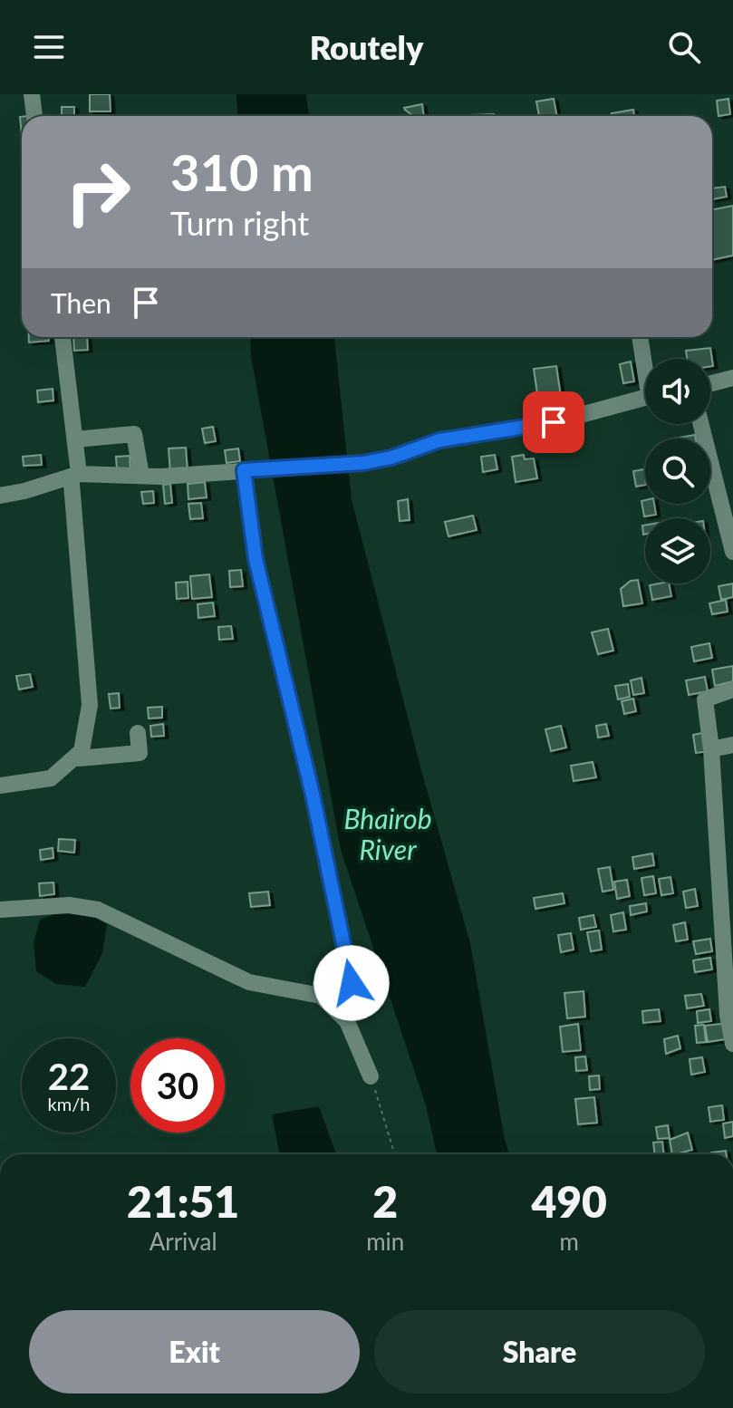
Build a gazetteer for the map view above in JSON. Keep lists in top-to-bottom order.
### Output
{
  "water": ["Bhairob River"],
  "page": {
    "header": "Routely",
    "turn": ["310 m", "Turn right"],
    "then": "Then",
    "speed": "22 km/h",
    "limit": "30",
    "eta": [
      "21:51",
      "Arrival",
      "2",
      "min",
      "490",
      "m"
    ],
    "buttons": ["Exit", "Share"]
  }
}
